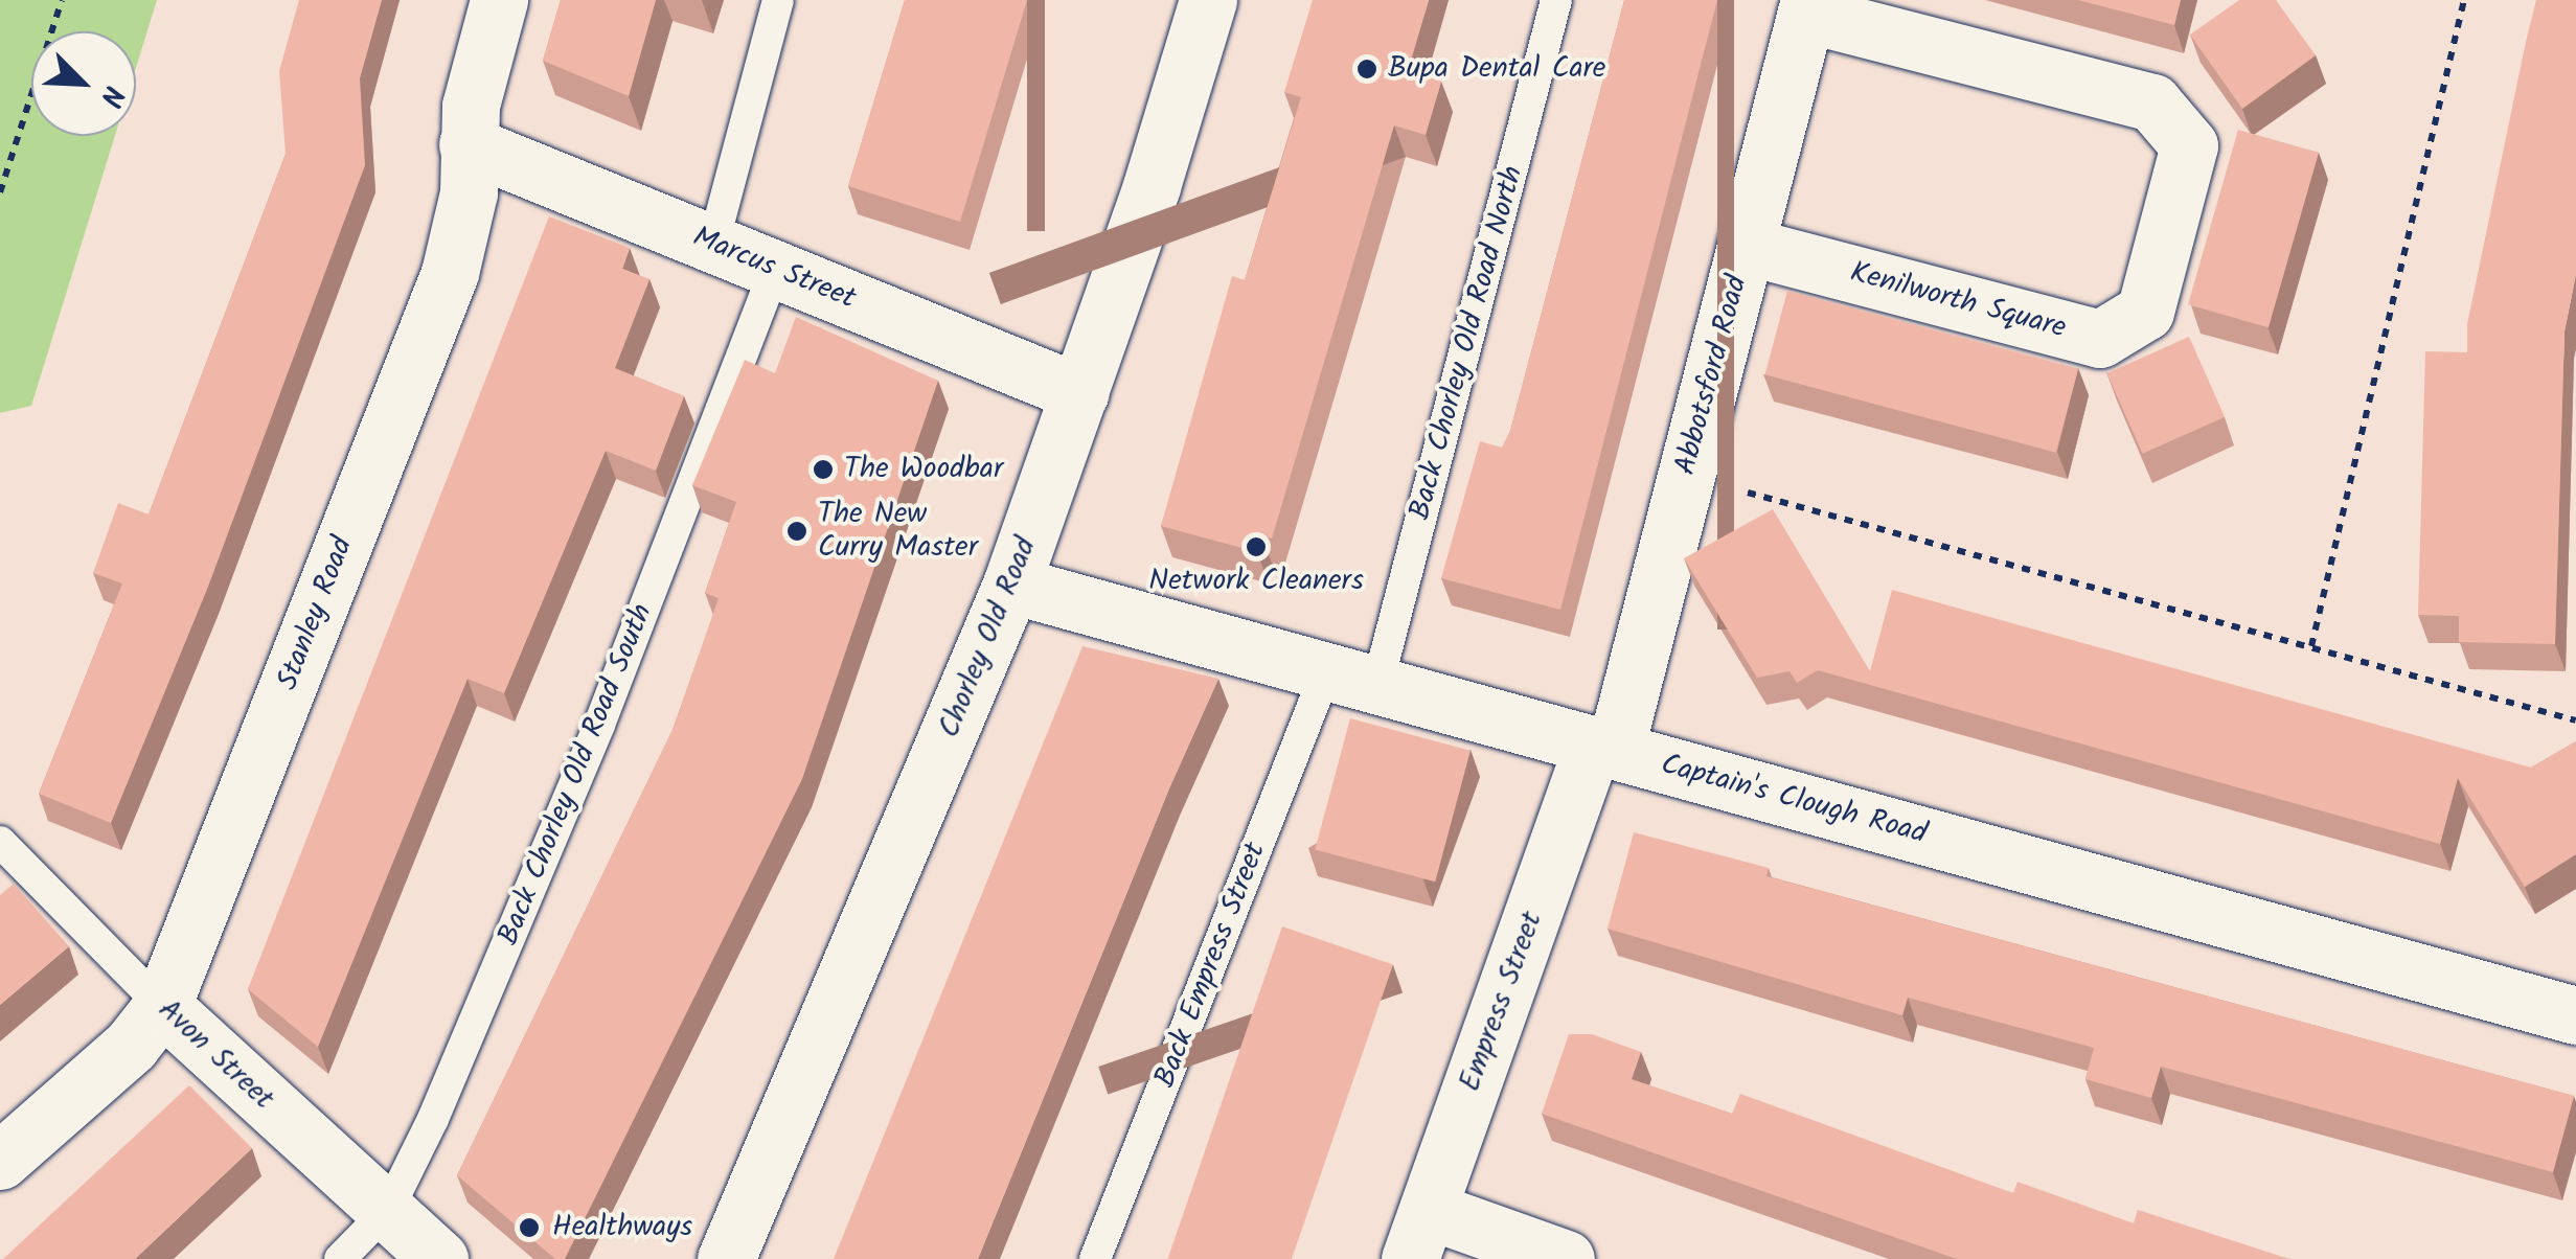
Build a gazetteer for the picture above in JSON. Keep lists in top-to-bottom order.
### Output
{
  "streets": {
    "street": [
      "Marcus Street",
      "Kenilworth Square",
      "Abbotsford Road",
      "Stanley Road",
      "Chorley Old Road",
      "Captain's Clough Road",
      "Empress Street",
      "Avon Street"
    ],
    "lane": ["Back Chorley Old Road North", "Back Chorley Old Road South", "Back Empress Street"]
  },
  "crossings": [
    ["Marcus Street", "Stanley Road"],
    ["Marcus Street", "Chorley Old Road"],
    ["Marcus Street", "Back Chorley Old Road South"],
    ["Kenilworth Square", "Abbotsford Road"],
    ["Back Chorley Old Road North", "Captain's Clough Road"],
    ["Back Chorley Old Road North", "Back Empress Street"],
    ["Abbotsford Road", "Captain's Clough Road"],
    ["Abbotsford Road", "Empress Street"],
    ["Stanley Road", "Avon Street"],
    ["Chorley Old Road", "Captain's Clough Road"],
    ["Back Chorley Old Road South", "Avon Street"],
    ["Captain's Clough Road", "Back Empress Street"],
    ["Captain's Clough Road", "Empress Street"]
  ],
  "places": [
    "Bupa Dental Care",
    "The Woodbar",
    "The New Curry Master",
    "Network Cleaners",
    "Healthways"
  ],
  "north": "bottom right"
}
